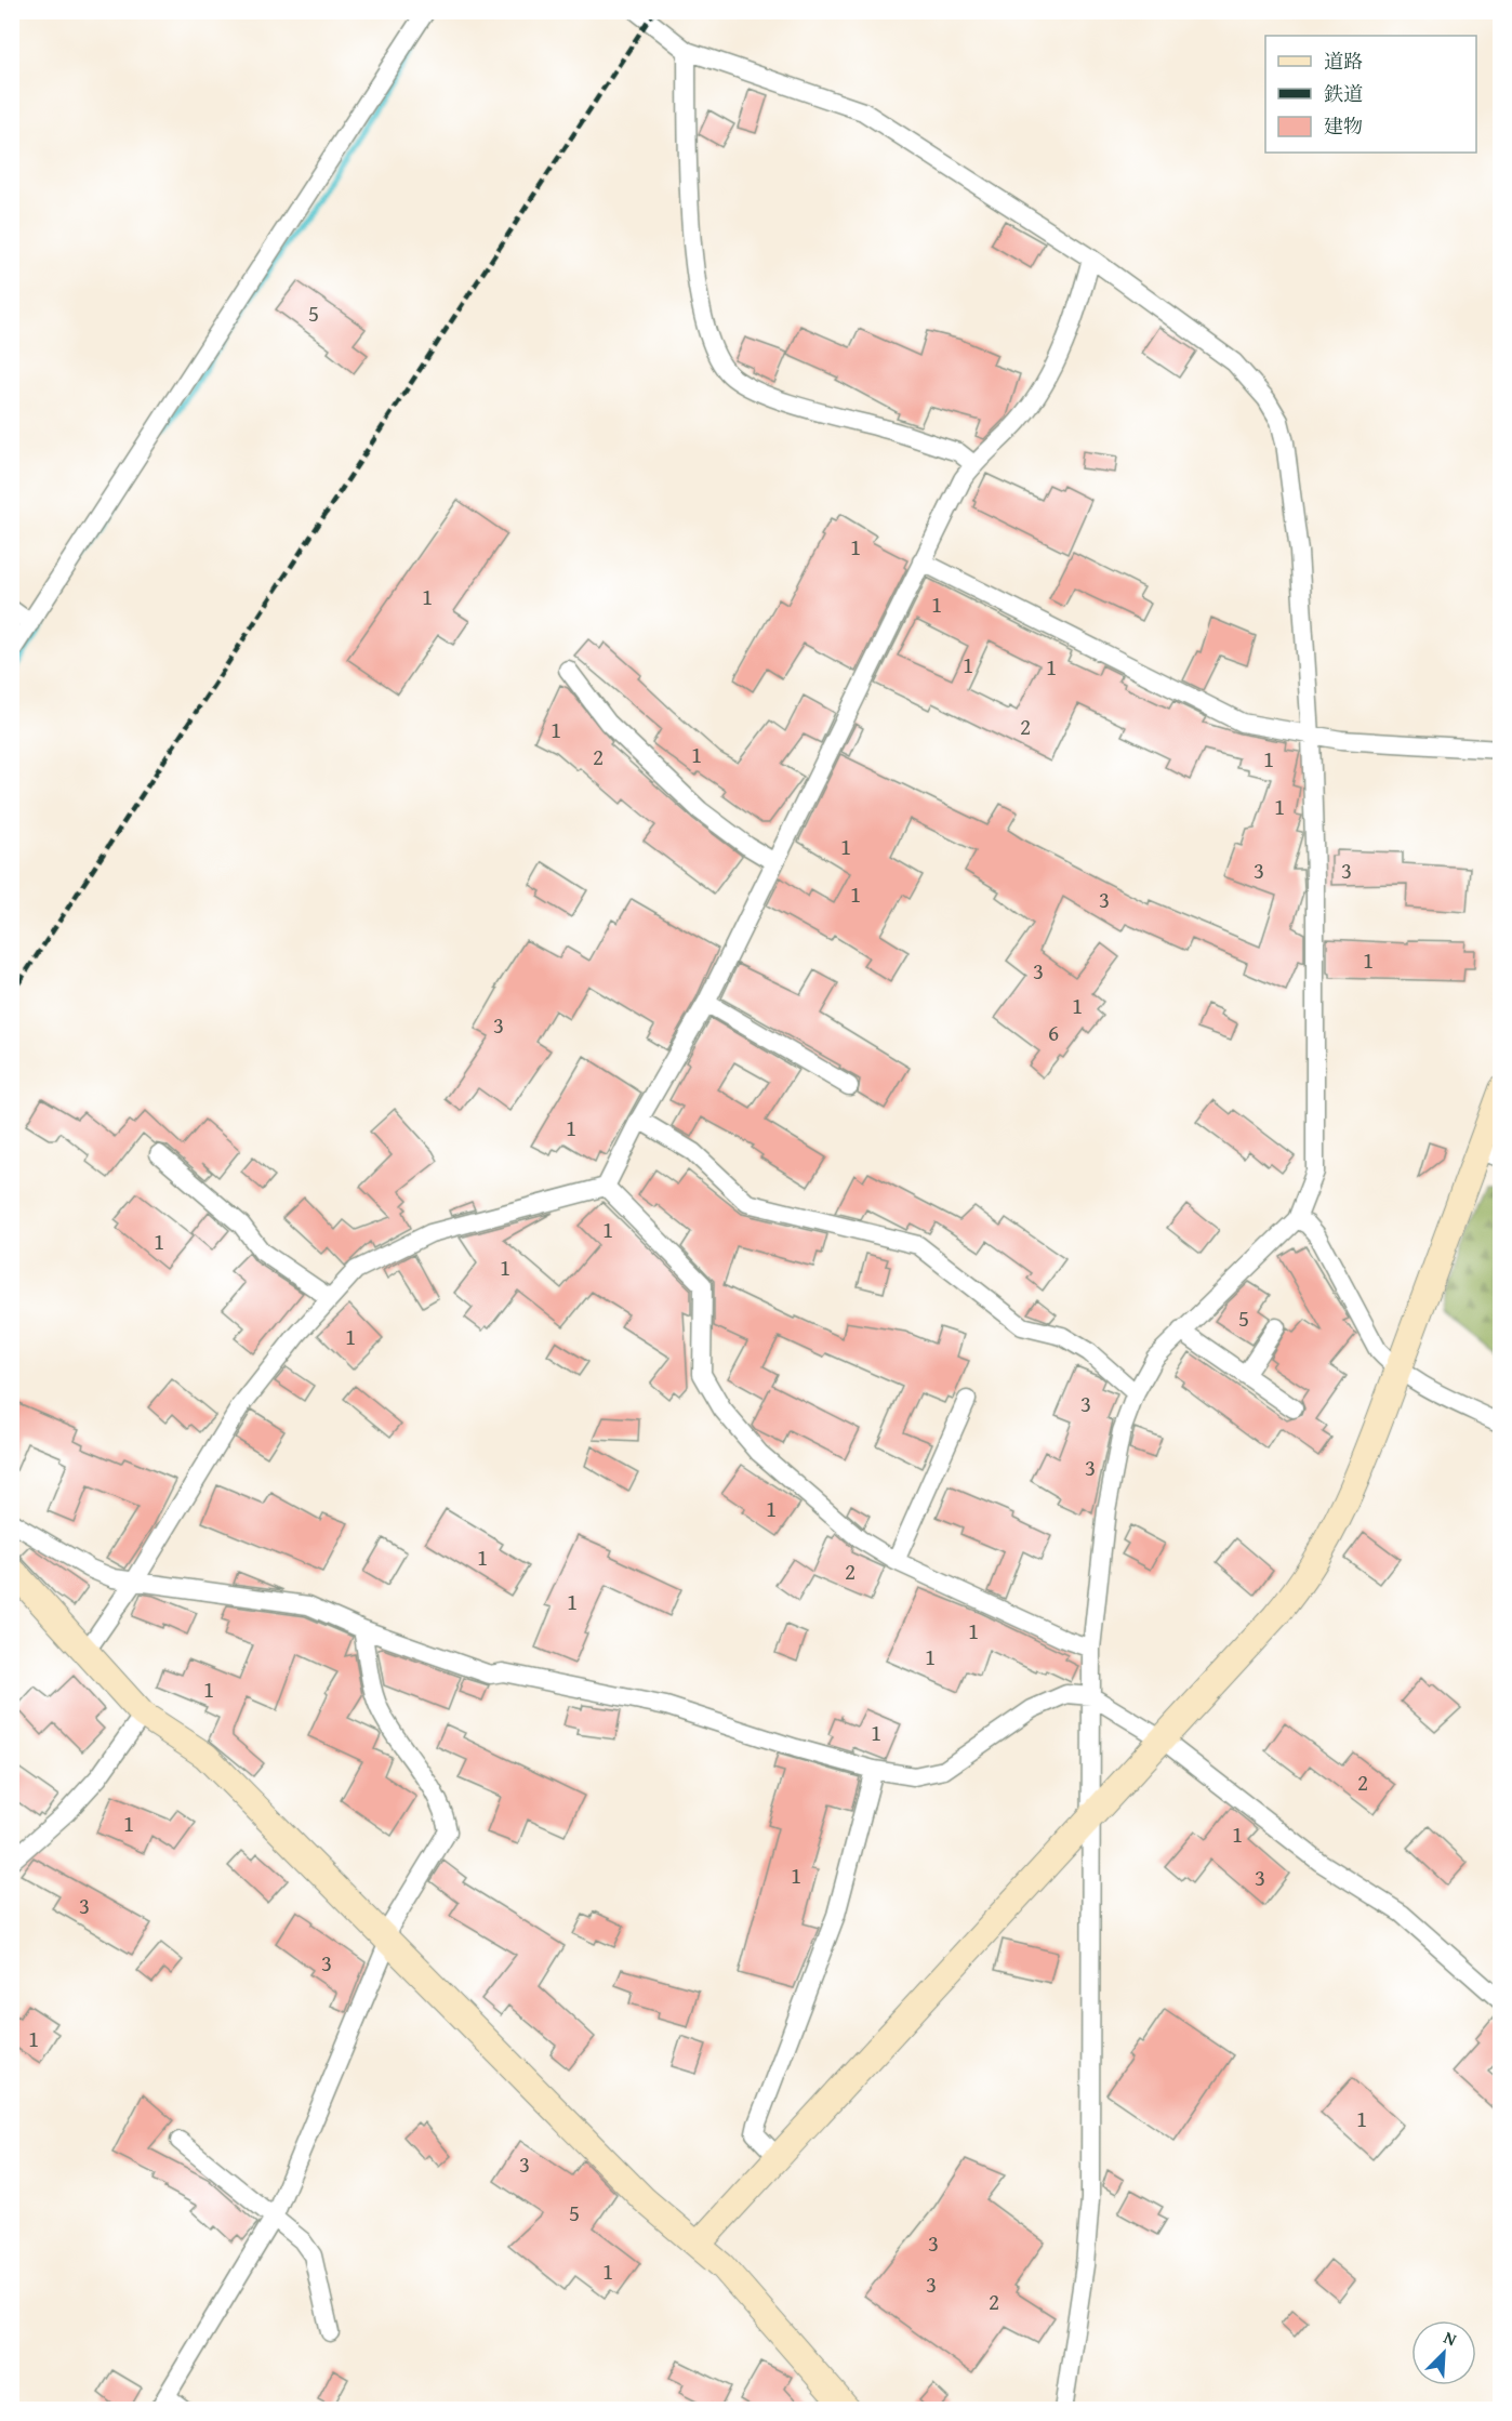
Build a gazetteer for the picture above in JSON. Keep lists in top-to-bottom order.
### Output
{
  "house_numbers": [
    "5",
    "1",
    "1",
    "1",
    "1",
    "1",
    "2",
    "1",
    "1",
    "2",
    "1",
    "1",
    "1",
    "3",
    "3",
    "1",
    "3",
    "1",
    "3",
    "1",
    "3",
    "6",
    "1",
    "1",
    "1",
    "1",
    "5",
    "1",
    "3",
    "3",
    "1",
    "1",
    "2",
    "1",
    "1",
    "1",
    "1",
    "1",
    "2",
    "1",
    "1",
    "1",
    "3",
    "3",
    "3",
    "1",
    "1",
    "3",
    "5",
    "3",
    "1",
    "3",
    "2"
  ],
  "legend": ["道路", "鉄道", "建物"],
  "north": "top right"
}
